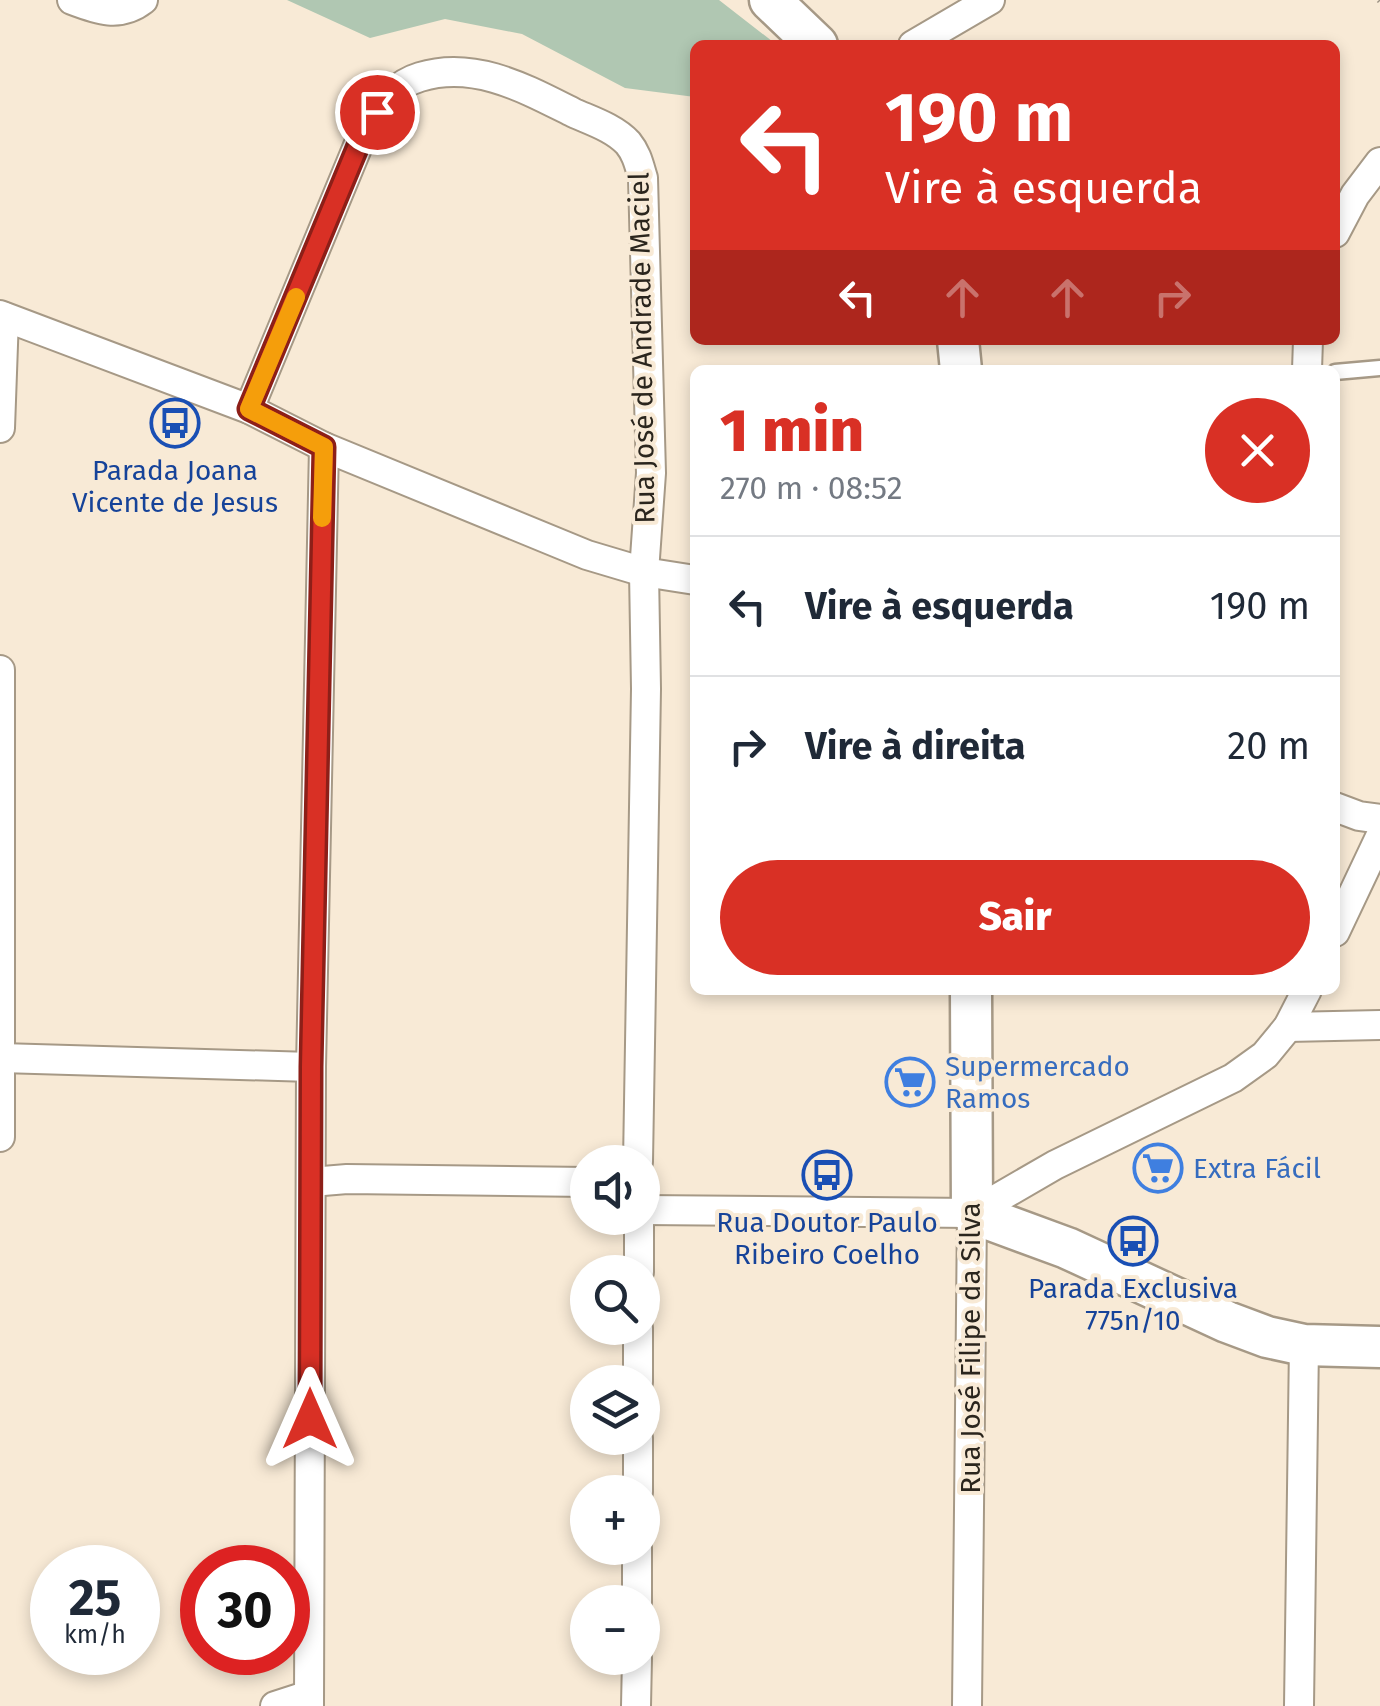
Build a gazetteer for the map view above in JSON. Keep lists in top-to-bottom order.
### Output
{
  "streets": {
    "main road": ["Rua José Filipe da Silva"],
    "street": ["Rua José de Andrade Maciel"]
  },
  "places": {
    "bus stop": ["Parada Joana Vicente de Jesus", "Rua Doutor Paulo Ribeiro Coelho", "Parada Exclusiva 775n/10"],
    "supermarket": ["Supermercado Ramos", "Extra Fácil"]
  },
  "page": {
    "turn": ["190 m", "Vire à esquerda"],
    "heading": ["1 min", "270 m · 08:52"],
    "list": [
      {
        "name": "Vire à esquerda",
        "value": "190 m"
      },
      {
        "name": "Vire à direita",
        "value": "20 m"
      }
    ],
    "buttons": "Sair",
    "map_buttons": ["+", "−"],
    "speed": "25 km/h",
    "limit": "30"
  }
}
